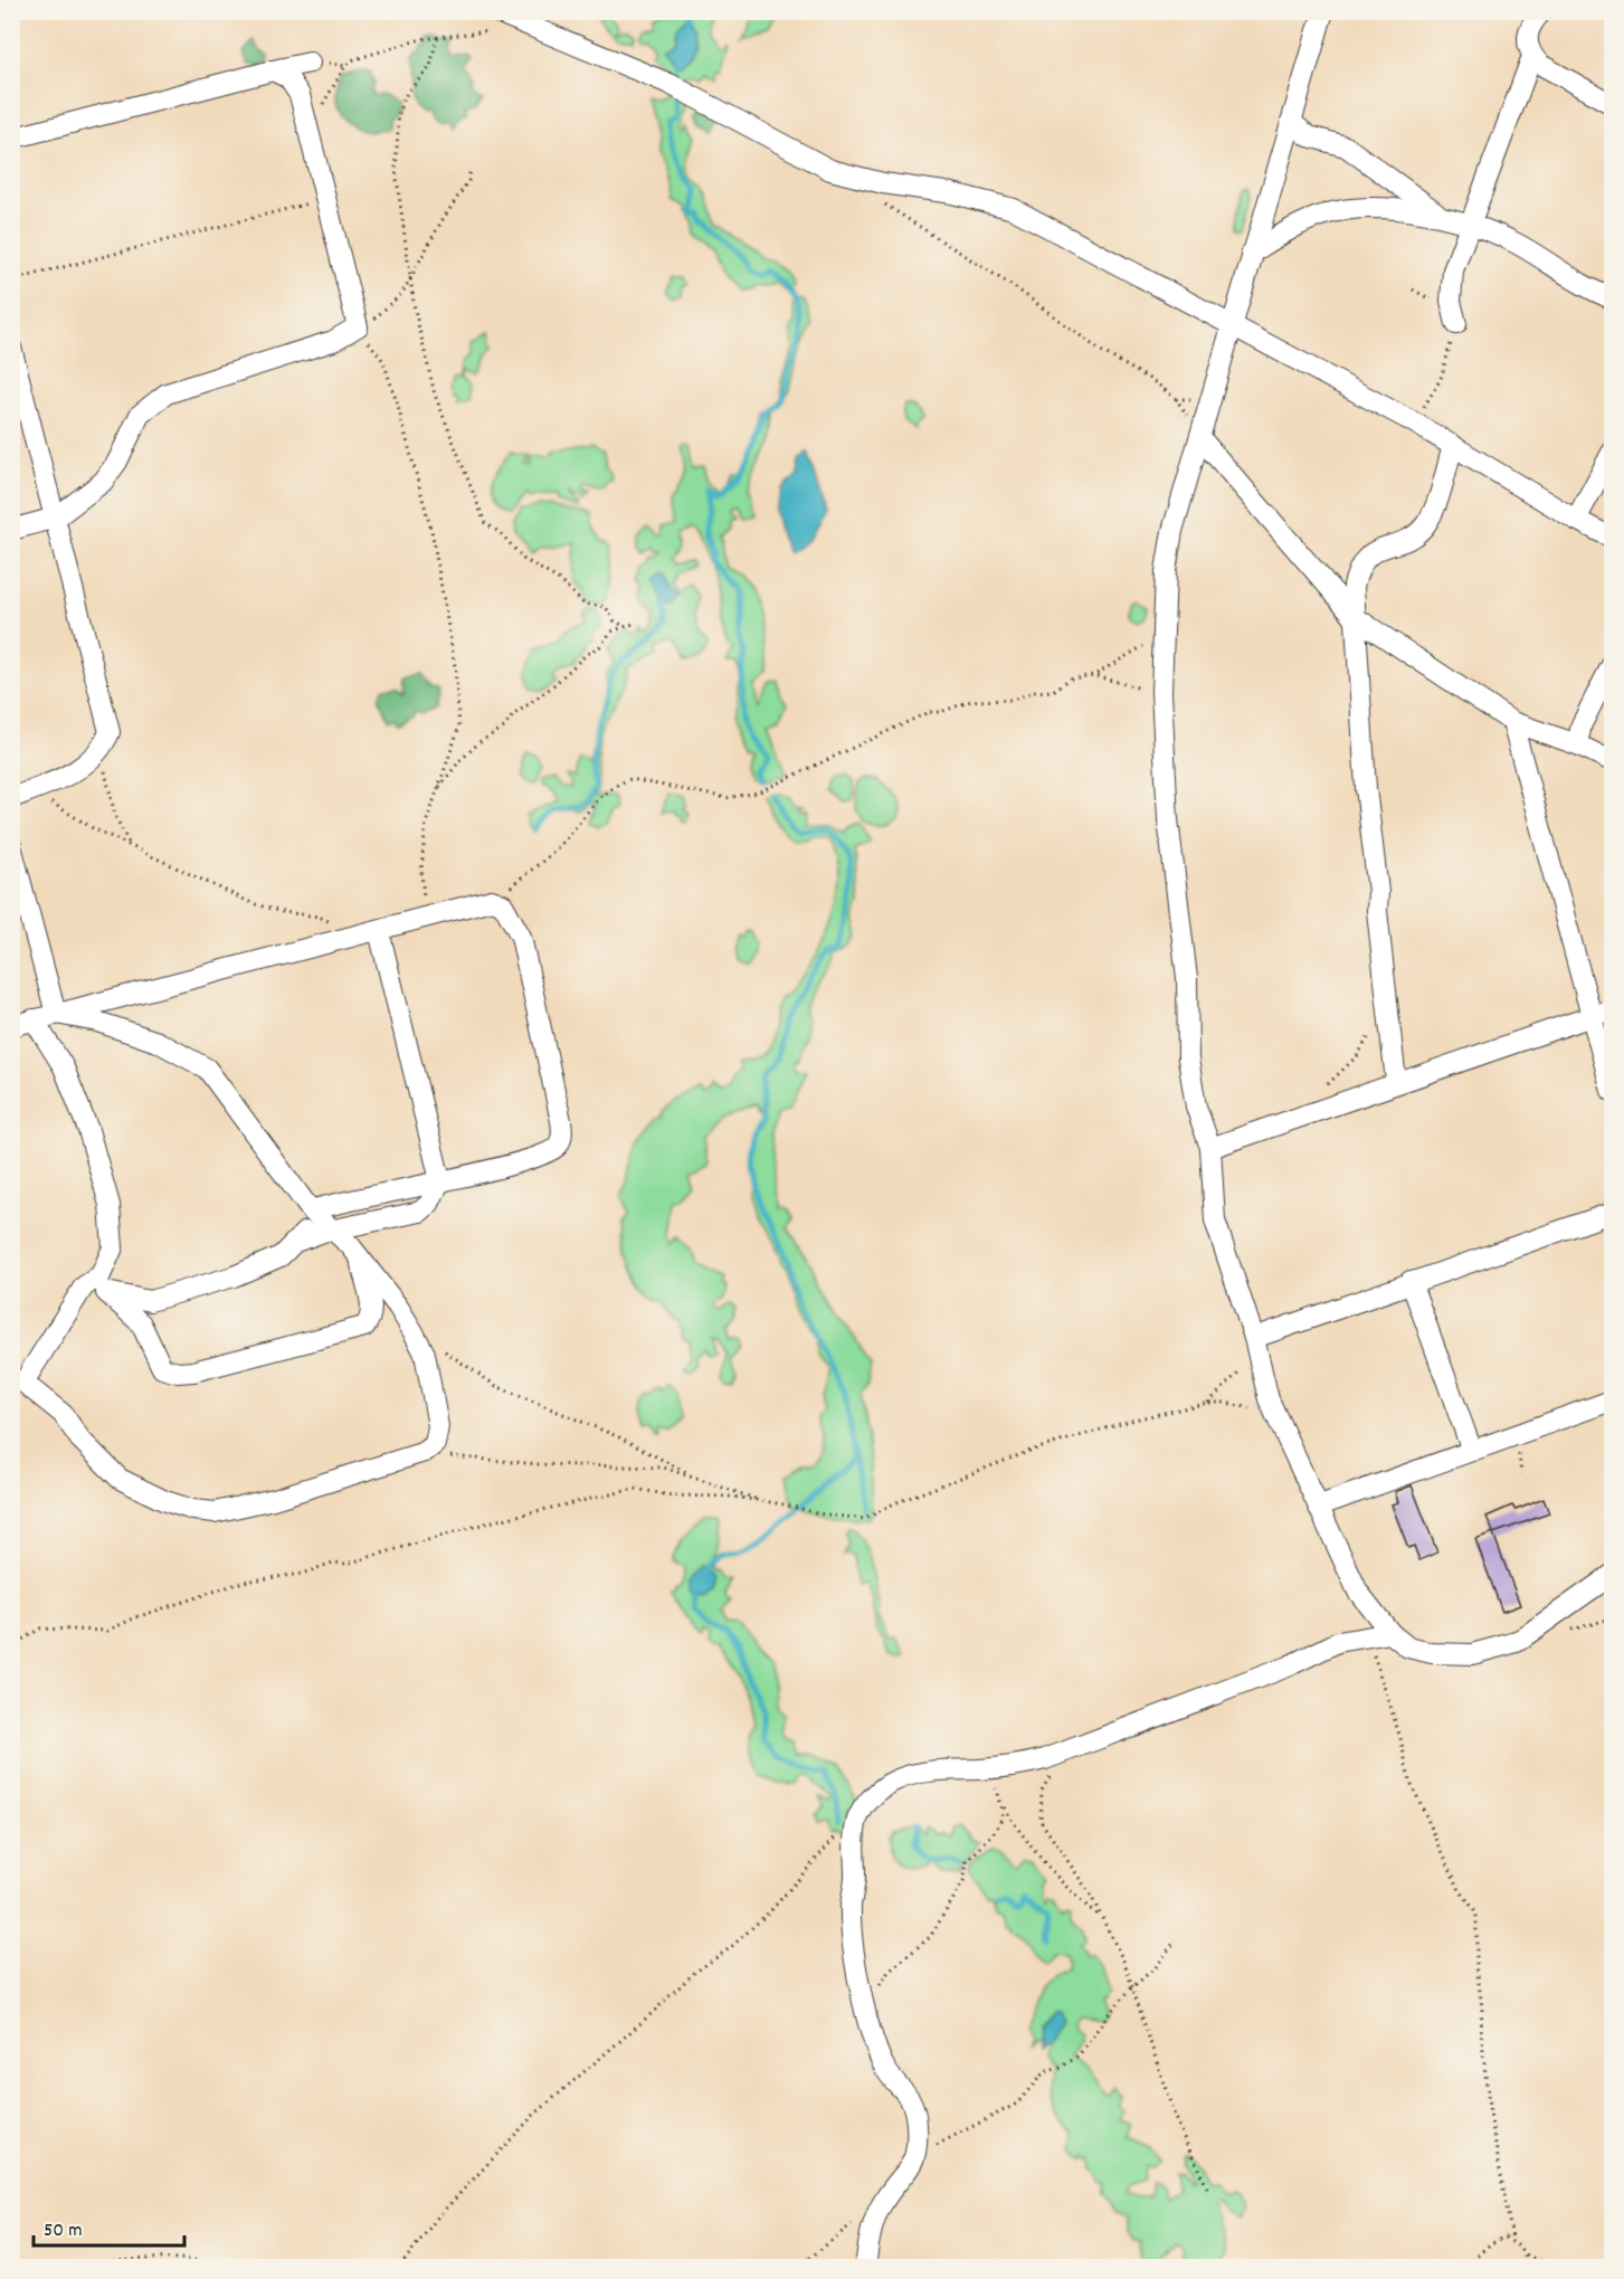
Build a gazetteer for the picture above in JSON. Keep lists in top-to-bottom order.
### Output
{
  "scale_bar": "50 m"
}
